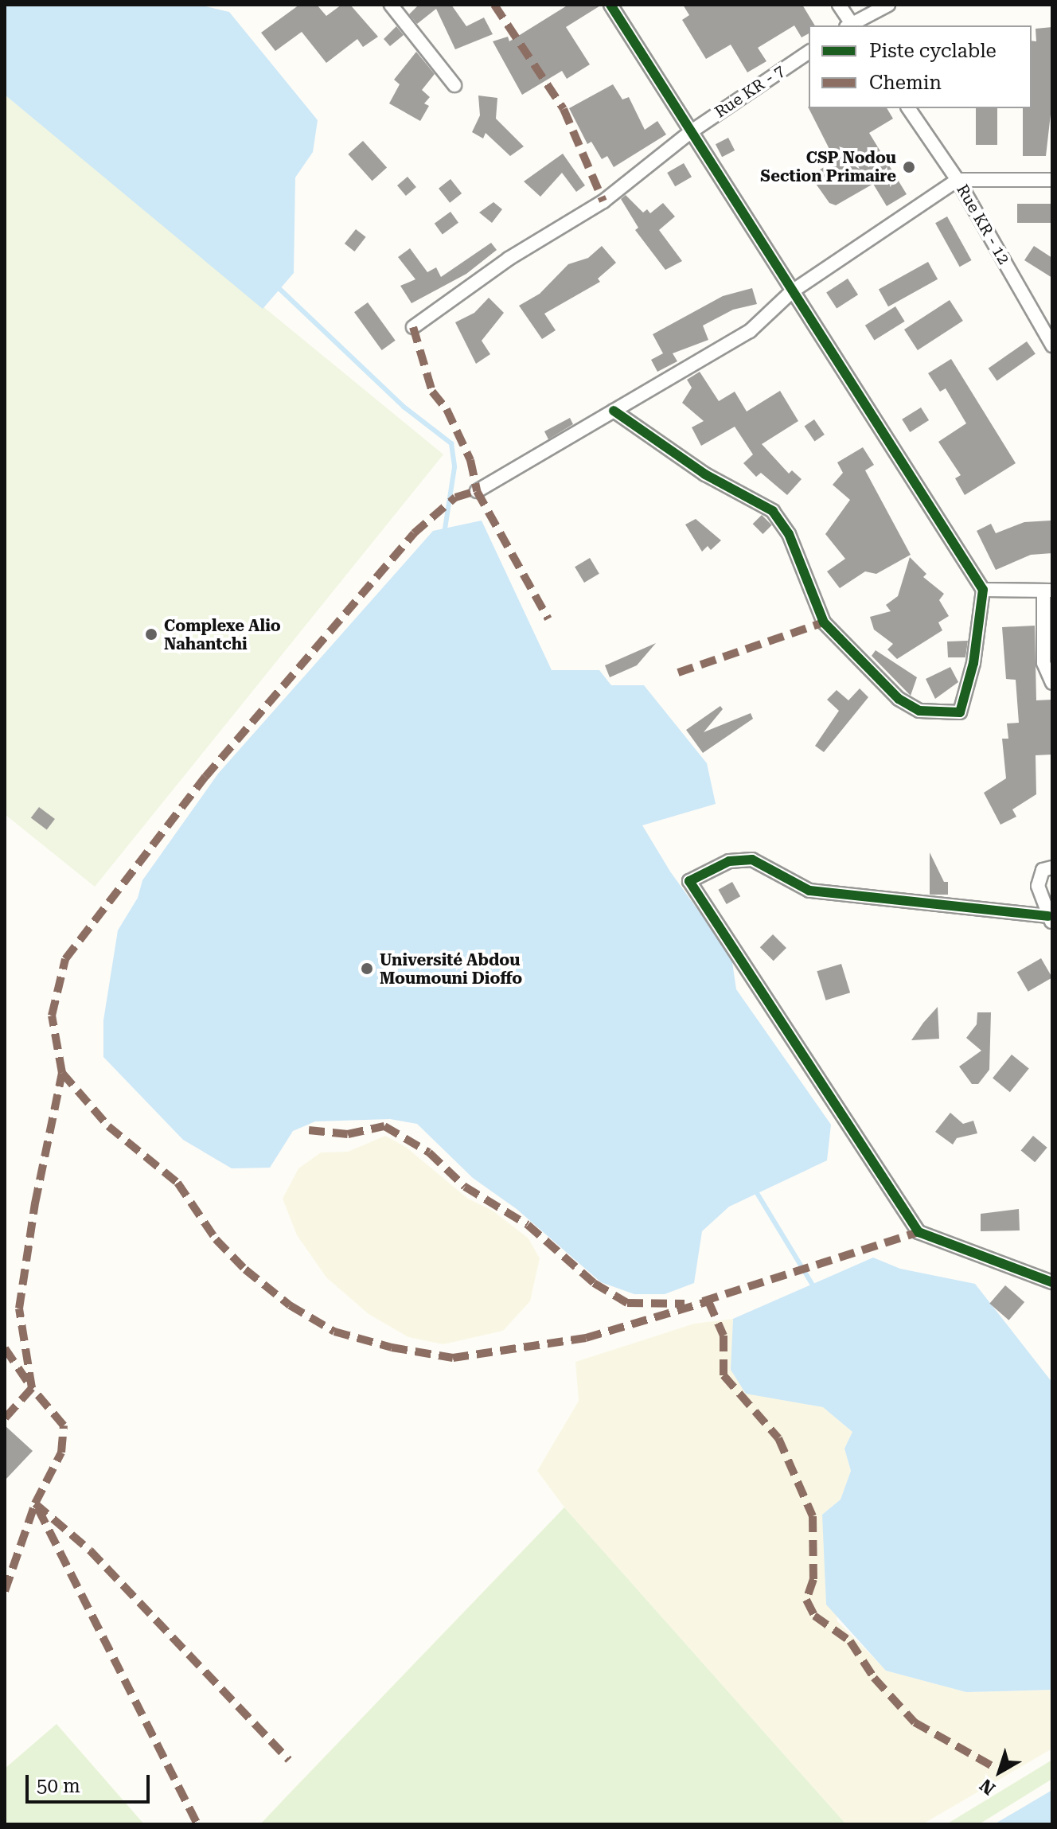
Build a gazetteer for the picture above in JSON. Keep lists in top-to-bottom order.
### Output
{
  "streets": {
    "street": ["Rue KR - 7", "Rue KR - 12"]
  },
  "places": ["CSP Nodou Section Primaire", "Complexe Alio Nahantchi", "Université Abdou Moumouni Dioffo"],
  "legend": ["Piste cyclable", "Chemin"],
  "scale_bar": "50 m",
  "north": "bottom left"
}
